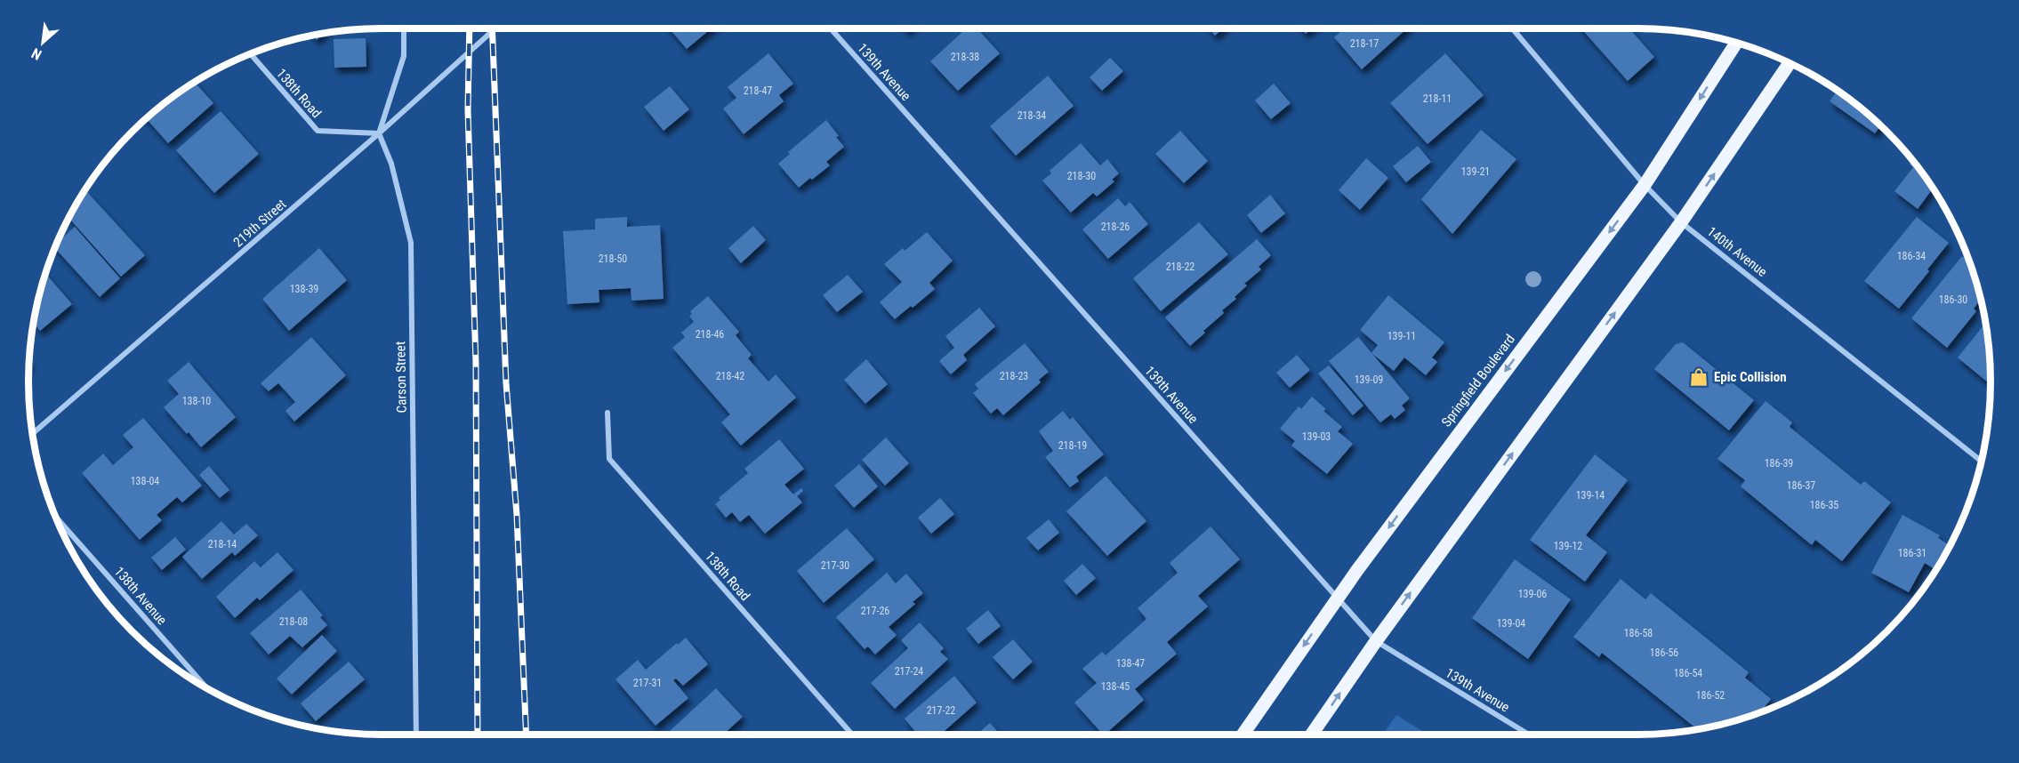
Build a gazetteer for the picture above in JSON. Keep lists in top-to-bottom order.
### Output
{
  "streets": {
    "main road": ["Springfield Boulevard"],
    "street": [
      "139th Avenue",
      "138th Road",
      "219th Street",
      "140th Avenue",
      "Carson Street",
      "138th Avenue"
    ]
  },
  "crossings": [
    ["139th Avenue", "Springfield Boulevard"],
    ["138th Road", "219th Street"],
    ["138th Road", "Carson Street"],
    ["219th Street", "Carson Street"],
    ["140th Avenue", "Springfield Boulevard"]
  ],
  "places": {
    "shop": ["Epic Collision"]
  },
  "house_numbers": [
    "218-17",
    "218-38",
    "218-47",
    "218-11",
    "218-34",
    "139-21",
    "218-30",
    "218-26",
    "186-34",
    "218-50",
    "218-22",
    "138-39",
    "186-30",
    "218-46",
    "139-11",
    "218-42",
    "218-23",
    "139-09",
    "138-10",
    "139-03",
    "218-19",
    "186-39",
    "138-04",
    "186-37",
    "139-14",
    "186-35",
    "218-14",
    "139-12",
    "186-31",
    "217-30",
    "139-06",
    "217-26",
    "218-08",
    "139-04",
    "186-58",
    "186-56",
    "138-47",
    "217-24",
    "186-54",
    "217-31",
    "138-45",
    "186-52",
    "217-22"
  ],
  "north": "bottom left"
}
